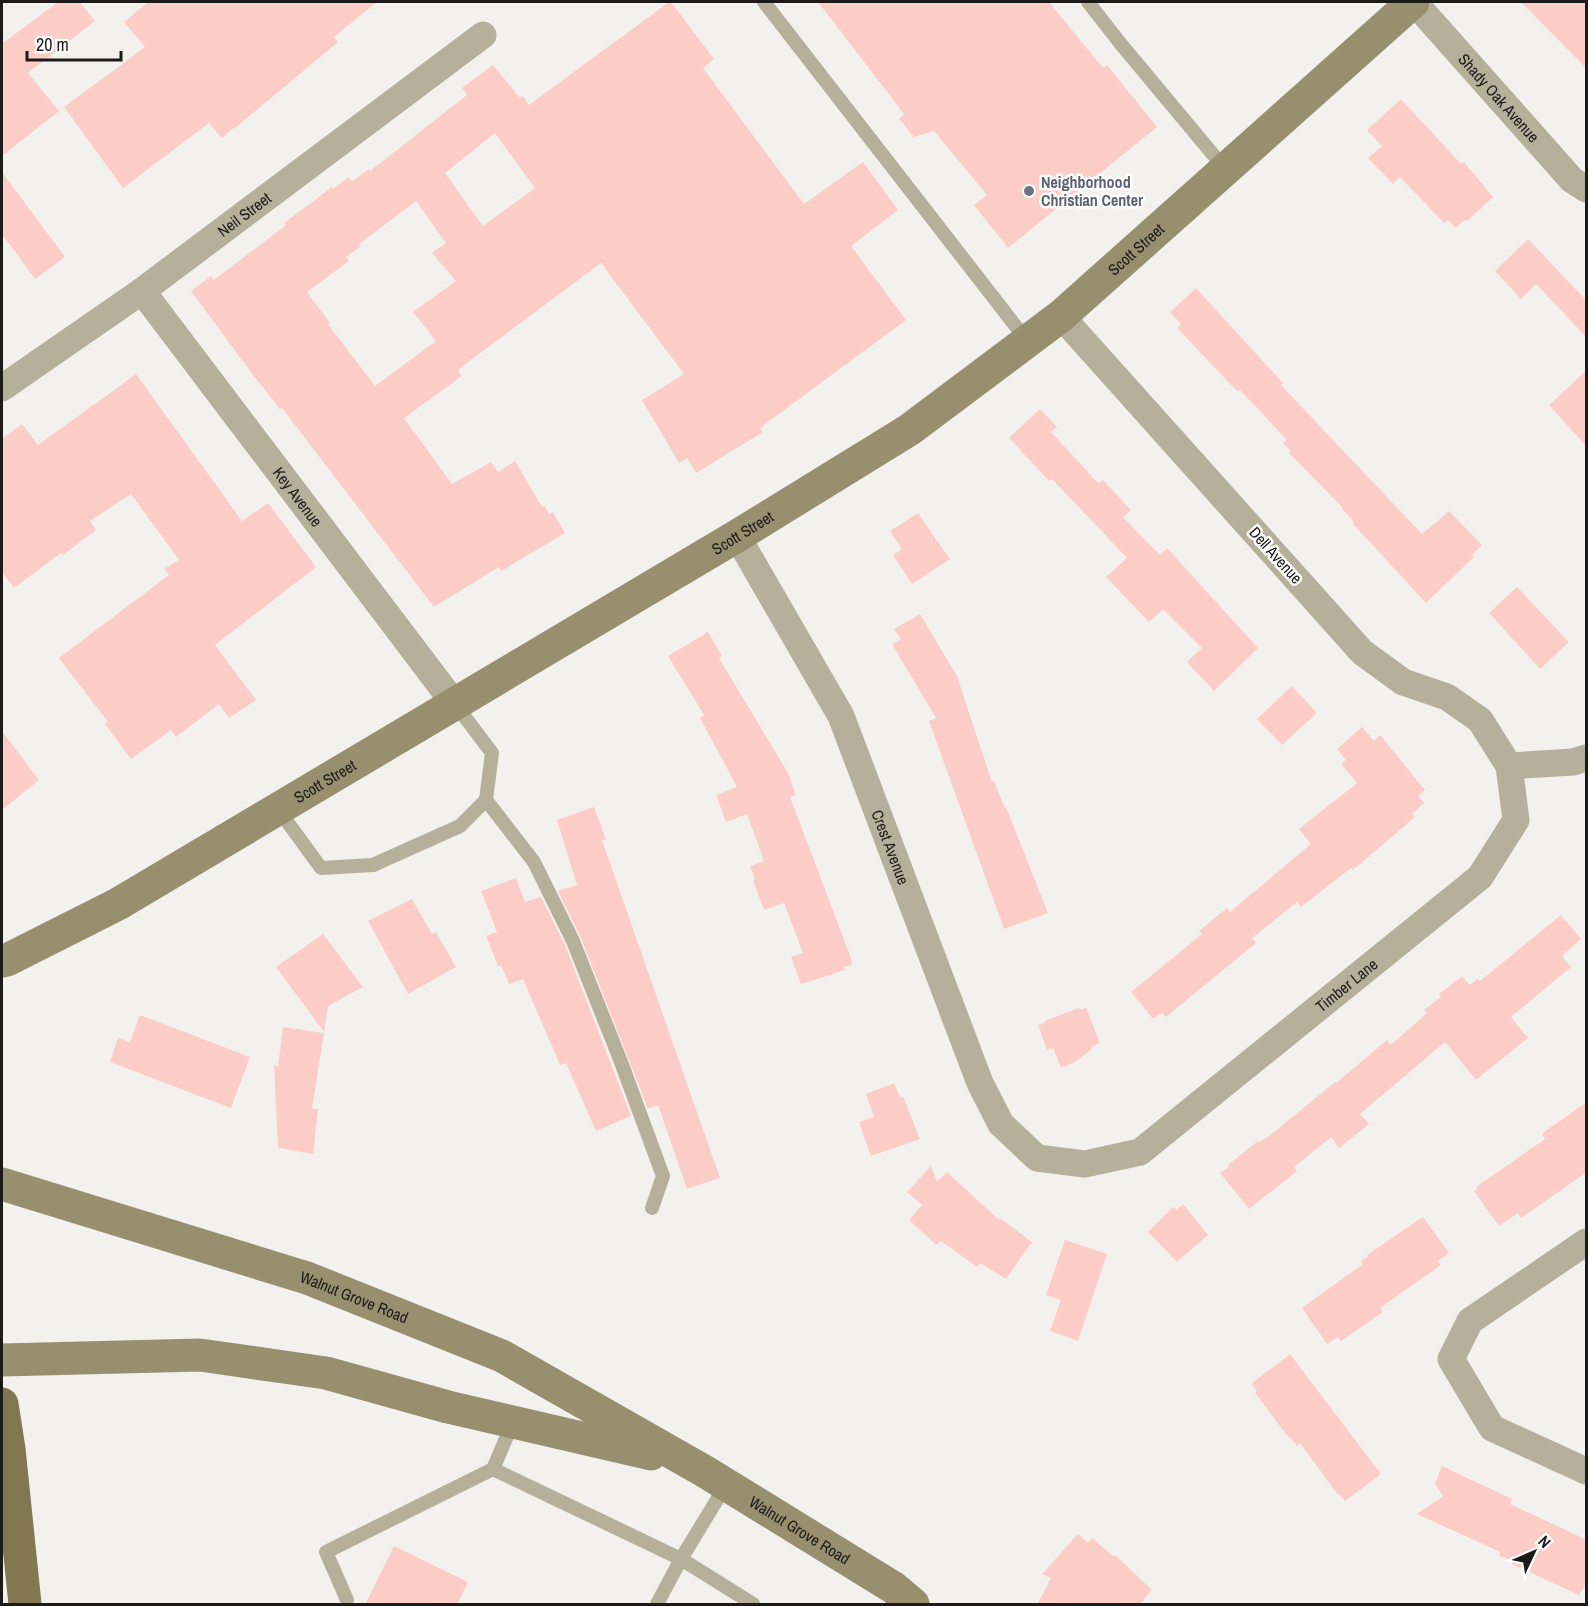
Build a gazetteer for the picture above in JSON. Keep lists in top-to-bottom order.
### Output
{
  "streets": {
    "main road": ["Scott Street", "Walnut Grove Road"],
    "street": [
      "Shady Oak Avenue",
      "Neil Street",
      "Key Avenue",
      "Dell Avenue",
      "Crest Avenue",
      "Timber Lane"
    ]
  },
  "crossings": [
    ["Shady Oak Avenue", "Scott Street"],
    ["Neil Street", "Key Avenue"],
    ["Scott Street", "Key Avenue"],
    ["Scott Street", "Dell Avenue"],
    ["Scott Street", "Crest Avenue"],
    ["Dell Avenue", "Timber Lane"],
    ["Crest Avenue", "Timber Lane"]
  ],
  "places": ["Neighborhood Christian Center"],
  "scale_bar": "20 m",
  "north": "top right"
}
